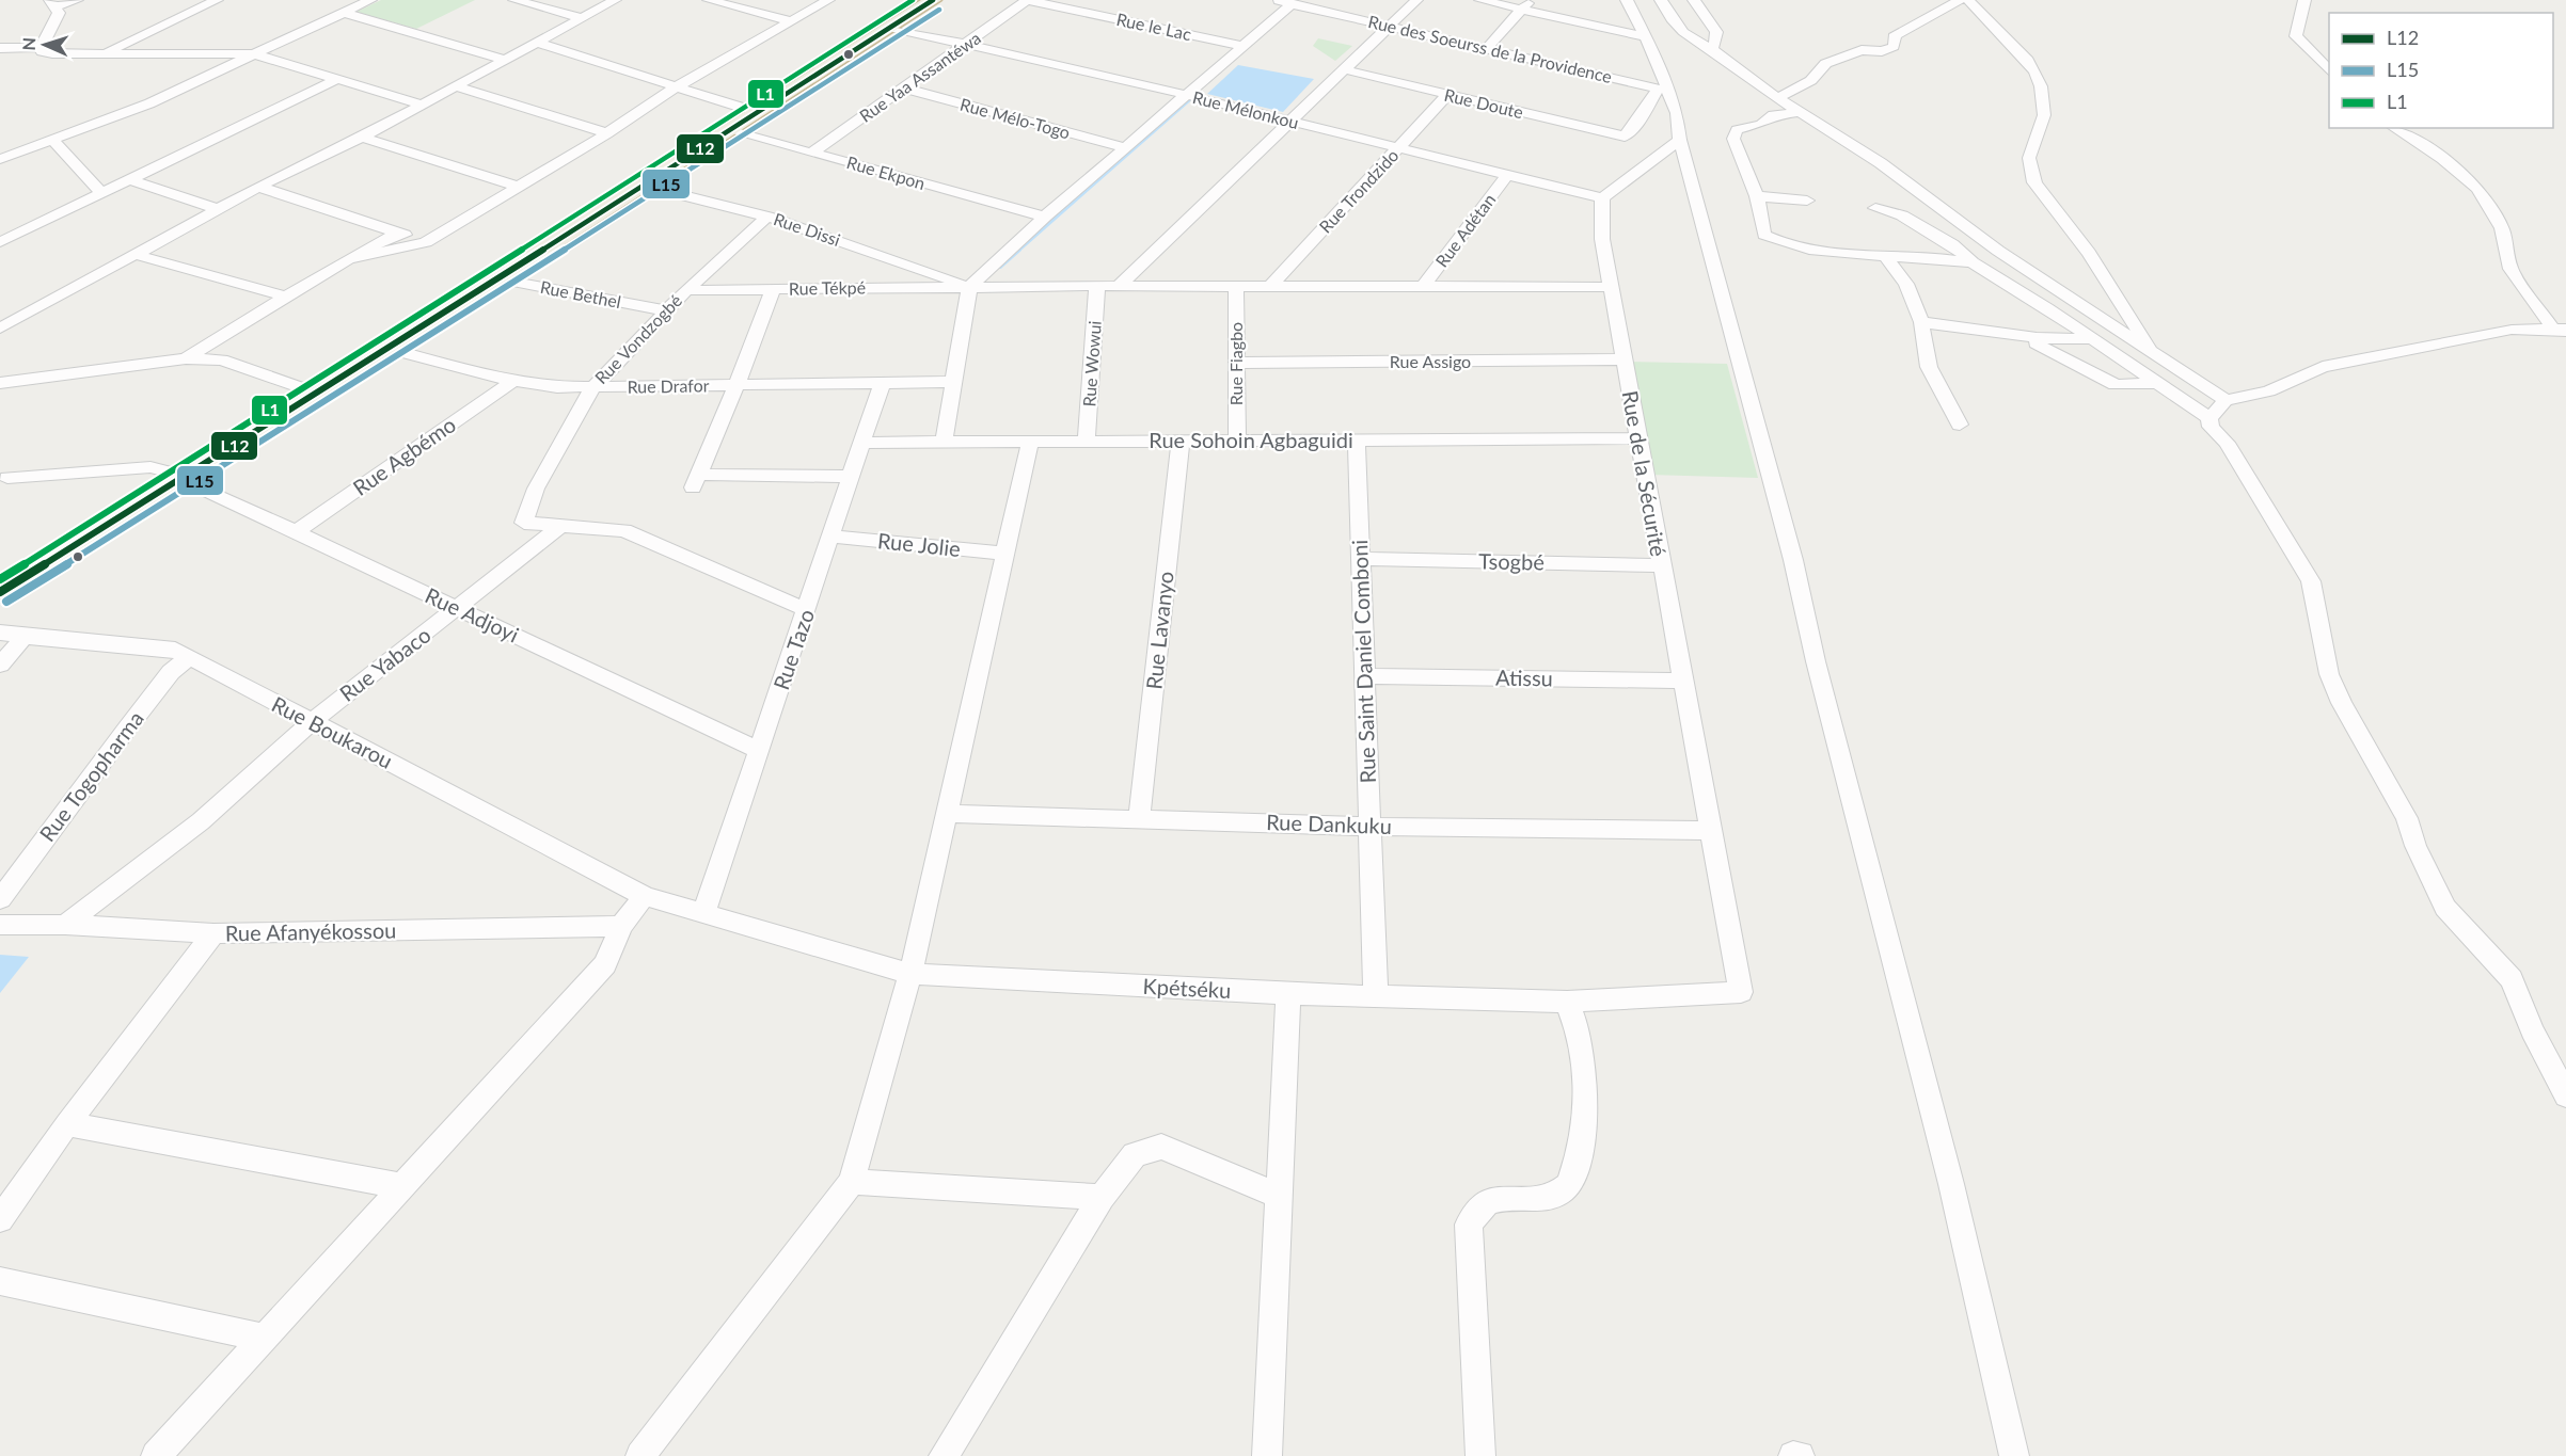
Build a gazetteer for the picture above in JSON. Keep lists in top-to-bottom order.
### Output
{
  "streets": {
    "street": [
      "Rue le Lac",
      "Rue des Soeurss de la Providence",
      "Rue Yaa Assantéwa",
      "Rue Doute",
      "Rue Mélonkou",
      "Rue Mélo-Togo",
      "Rue Ekpon",
      "Rue Trondzido",
      "Rue Dissi",
      "Rue Adétan",
      "Rue Tékpé",
      "Rue Bethel",
      "Rue Vondzogbé",
      "Rue Assigo",
      "Rue Wowui",
      "Rue Fiagbo",
      "Rue Drafor",
      "Rue Sohoin Agbaguidi",
      "Rue Agbémo",
      "Rue de la Sécurité",
      "Rue Jolie",
      "Tsogbé",
      "Rue Adjoyi",
      "Rue Lavanyo",
      "Rue Tazo",
      "Rue Saint Daniel Comboni",
      "Rue Yabaco",
      "Atissu",
      "Rue Boukarou",
      "Rue Togopharma",
      "Rue Dankuku",
      "Rue Afanyékossou",
      "Kpétséku"
    ]
  },
  "crossings": [
    ["Rue le Lac", "Rue Yaa Assantéwa"],
    ["Rue des Soeurss de la Providence", "Rue Doute"],
    ["Rue Yaa Assantéwa", "Rue Mélonkou"],
    ["Rue Yaa Assantéwa", "Rue Mélo-Togo"],
    ["Rue Yaa Assantéwa", "Rue Ekpon"],
    ["Rue Doute", "Rue Trondzido"],
    ["Rue Mélonkou", "Rue Trondzido"],
    ["Rue Mélonkou", "Rue Adétan"],
    ["Rue Mélonkou", "Rue de la Sécurité"],
    ["Rue Trondzido", "Rue Tékpé"],
    ["Rue Dissi", "Rue Tékpé"],
    ["Rue Dissi", "Rue Vondzogbé"],
    ["Rue Adétan", "Rue Tékpé"],
    ["Rue Tékpé", "Rue Vondzogbé"],
    ["Rue Tékpé", "Rue Wowui"],
    ["Rue Tékpé", "Rue Fiagbo"],
    ["Rue Tékpé", "Rue de la Sécurité"],
    ["Rue Bethel", "Rue Vondzogbé"],
    ["Rue Vondzogbé", "Rue Drafor"],
    ["Rue Vondzogbé", "Rue Yabaco"],
    ["Rue Assigo", "Rue Fiagbo"],
    ["Rue Assigo", "Rue de la Sécurité"],
    ["Rue Wowui", "Rue Sohoin Agbaguidi"],
    ["Rue Fiagbo", "Rue Sohoin Agbaguidi"],
    ["Rue Drafor", "Rue Agbémo"],
    ["Rue Drafor", "Rue Tazo"],
    ["Rue Sohoin Agbaguidi", "Rue de la Sécurité"],
    ["Rue Sohoin Agbaguidi", "Rue Lavanyo"],
    ["Rue Sohoin Agbaguidi", "Rue Tazo"],
    ["Rue Sohoin Agbaguidi", "Rue Saint Daniel Comboni"],
    ["Rue Agbémo", "Rue Adjoyi"],
    ["Rue de la Sécurité", "Tsogbé"],
    ["Rue de la Sécurité", "Atissu"],
    ["Rue de la Sécurité", "Rue Dankuku"],
    ["Rue de la Sécurité", "Kpétséku"],
    ["Rue Jolie", "Rue Tazo"],
    ["Tsogbé", "Rue Saint Daniel Comboni"],
    ["Rue Adjoyi", "Rue Tazo"],
    ["Rue Adjoyi", "Rue Yabaco"],
    ["Rue Lavanyo", "Rue Dankuku"],
    ["Rue Tazo", "Kpétséku"],
    ["Rue Saint Daniel Comboni", "Atissu"],
    ["Rue Saint Daniel Comboni", "Rue Dankuku"],
    ["Rue Saint Daniel Comboni", "Kpétséku"],
    ["Rue Yabaco", "Rue Boukarou"],
    ["Rue Yabaco", "Rue Afanyékossou"],
    ["Rue Boukarou", "Rue Togopharma"],
    ["Rue Boukarou", "Kpétséku"]
  ],
  "lines": ["transit line L12", "transit line L1", "transit line L15"],
  "legend": ["L12", "L15", "L1"],
  "north": "left"
}
